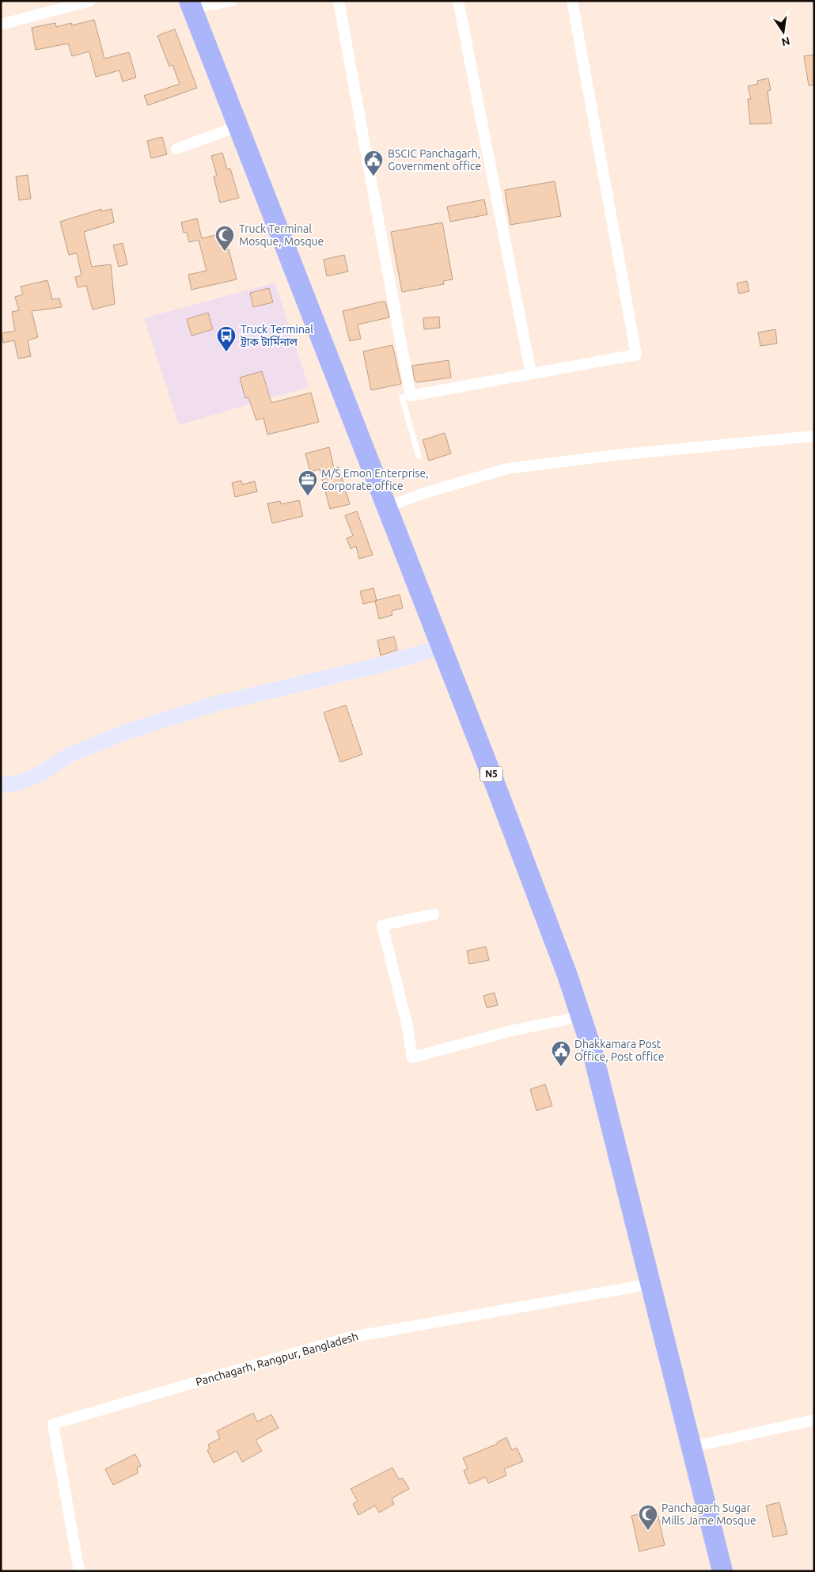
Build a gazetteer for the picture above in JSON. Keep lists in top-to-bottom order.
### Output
{
  "streets": {
    "highway": ["N5"],
    "street": ["Panchagarh, Rangpur, Bangladesh"]
  },
  "crossings": [
    ["N5", "Panchagarh, Rangpur, Bangladesh"]
  ],
  "places": {
    "public building": ["BSCIC Panchagarh, Government office", "Dhakkamara Post Office, Post office"],
    "mosque": ["Truck Terminal Mosque, Mosque", "Panchagarh Sugar Mills Jame Mosque"],
    "bus stop": ["Truck Terminal ট্রাক টার্মিনাল"],
    "office": ["M/S Emon Enterprise, Corporate office"]
  },
  "north": "bottom"
}
